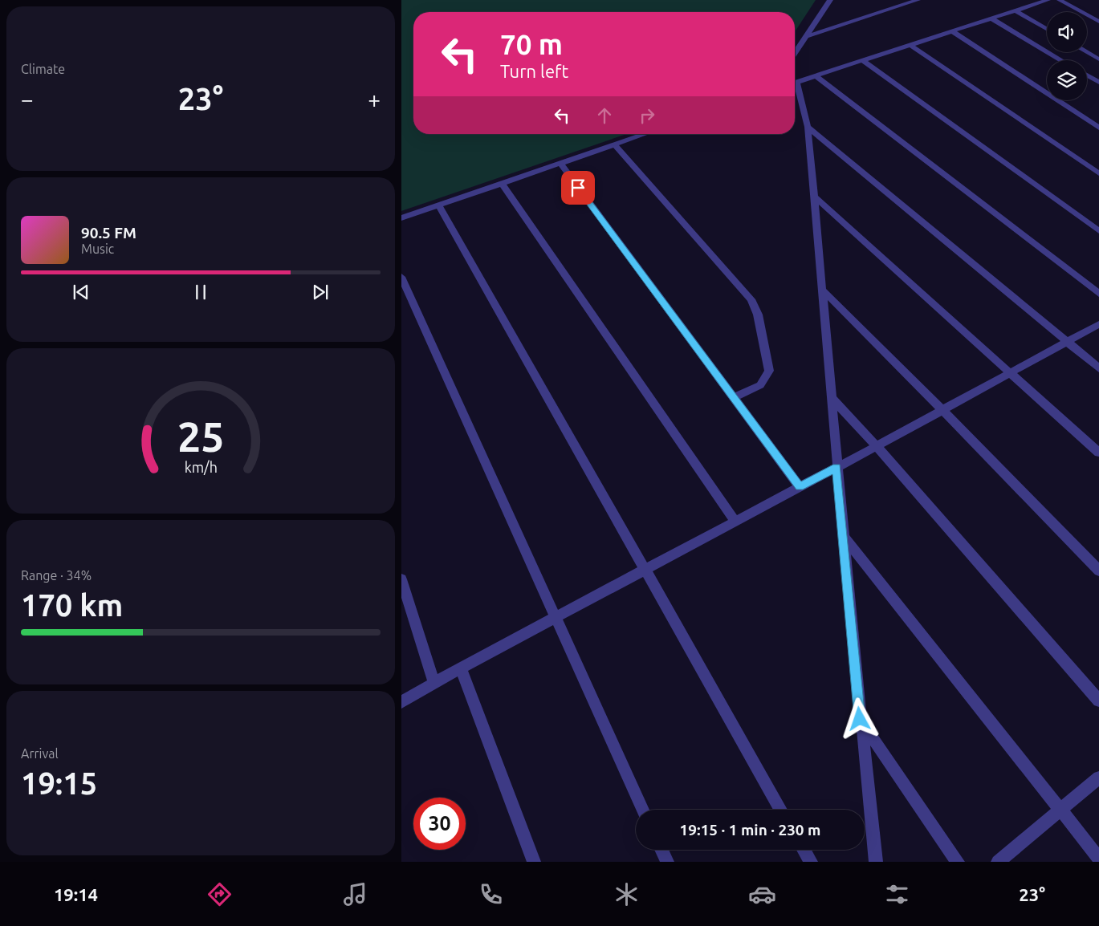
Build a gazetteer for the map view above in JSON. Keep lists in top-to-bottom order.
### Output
{
  "page": {
    "tile": [
      "Climate",
      ["Range · 34%", "170 km"],
      ["Arrival", "19:15"]
    ],
    "turn": ["70 m", "Turn left"],
    "heat": ["−", "23°", "+"],
    "song": ["90.5 FM", "Music"],
    "limit": "30",
    "trip": "19:15 · 1 min · 230 m",
    "tabs": ["19:14", "23°"],
    "gauge": ["25", "km/h"]
  }
}
